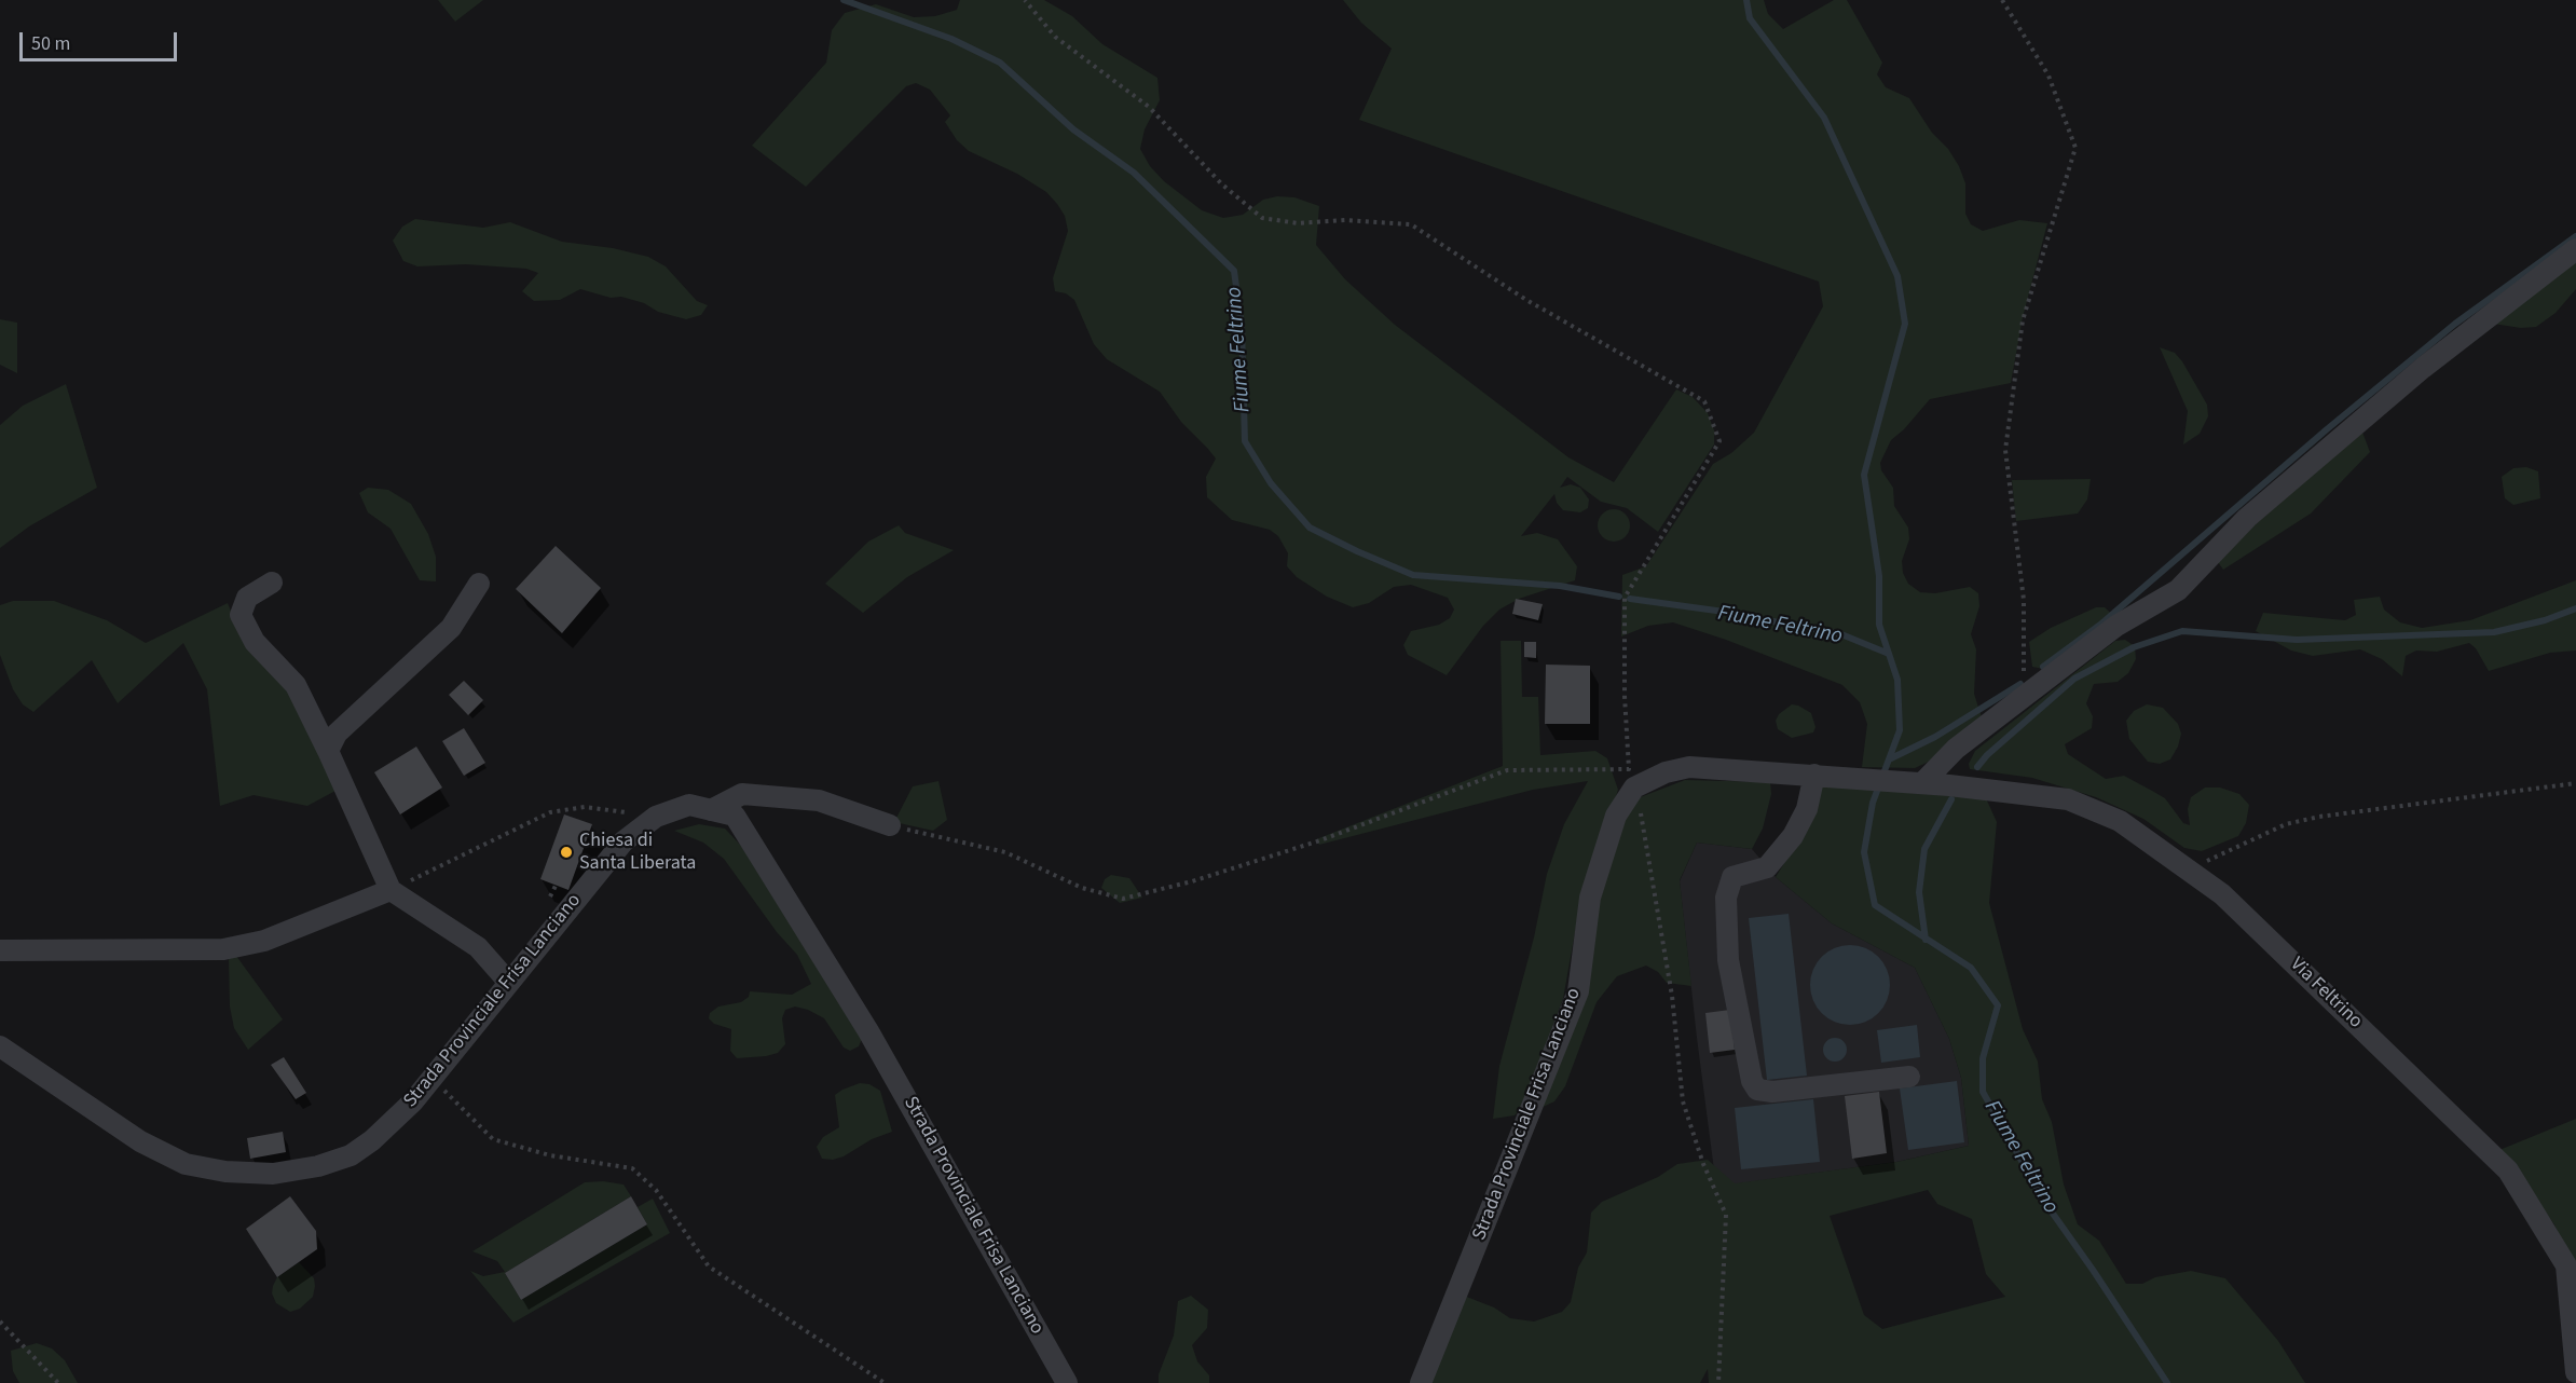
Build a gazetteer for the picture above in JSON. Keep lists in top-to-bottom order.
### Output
{
  "streets": {
    "street": ["Via Feltrino", "Strada Provinciale Frisa Lanciano"]
  },
  "water": ["Fiume Feltrino"],
  "places": ["Chiesa di Santa Liberata"],
  "scale_bar": "50 m"
}
